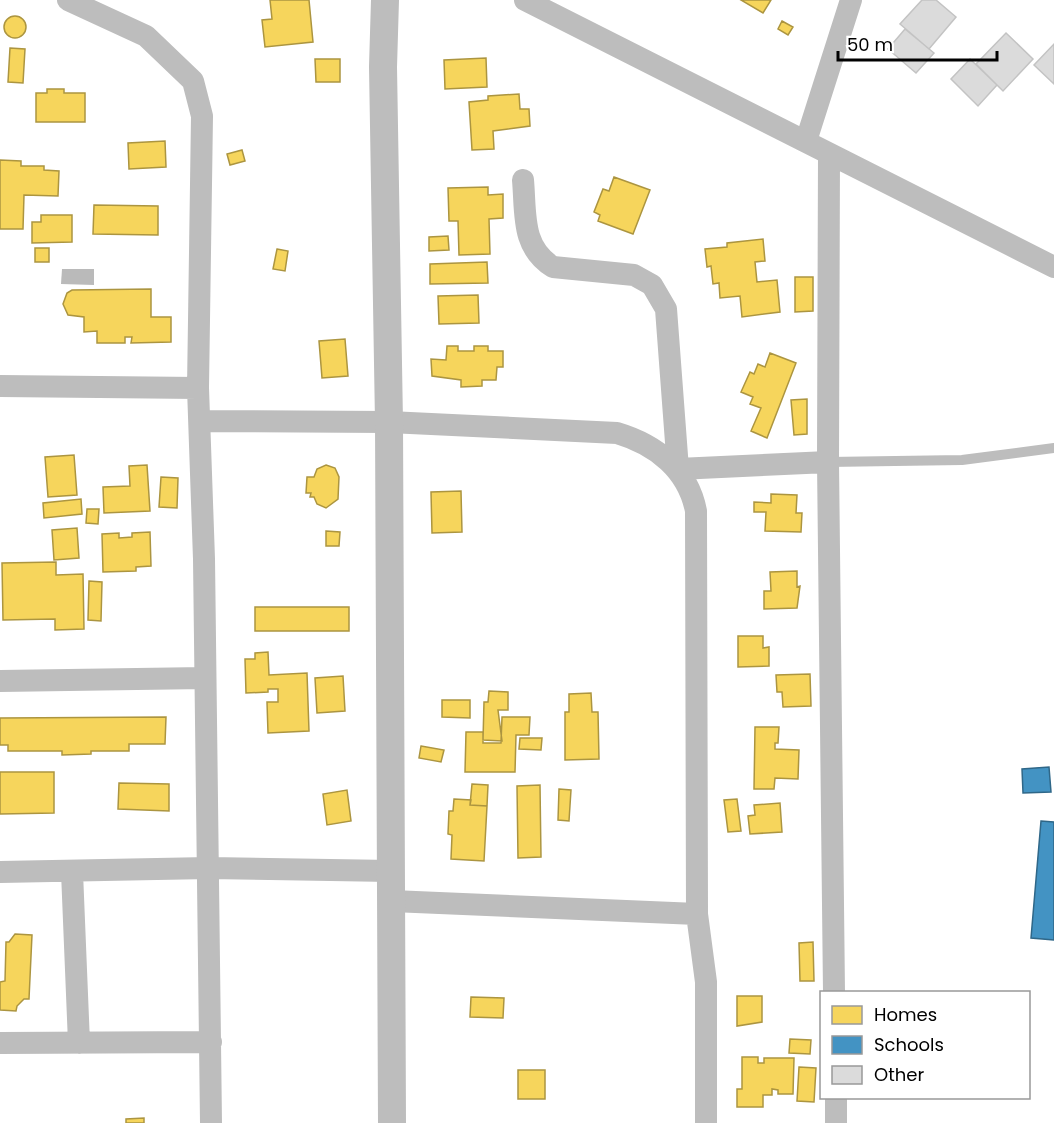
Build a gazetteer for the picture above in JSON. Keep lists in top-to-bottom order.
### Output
{
  "legend": ["Homes", "Schools", "Other"],
  "scale_bar": "50 m"
}
